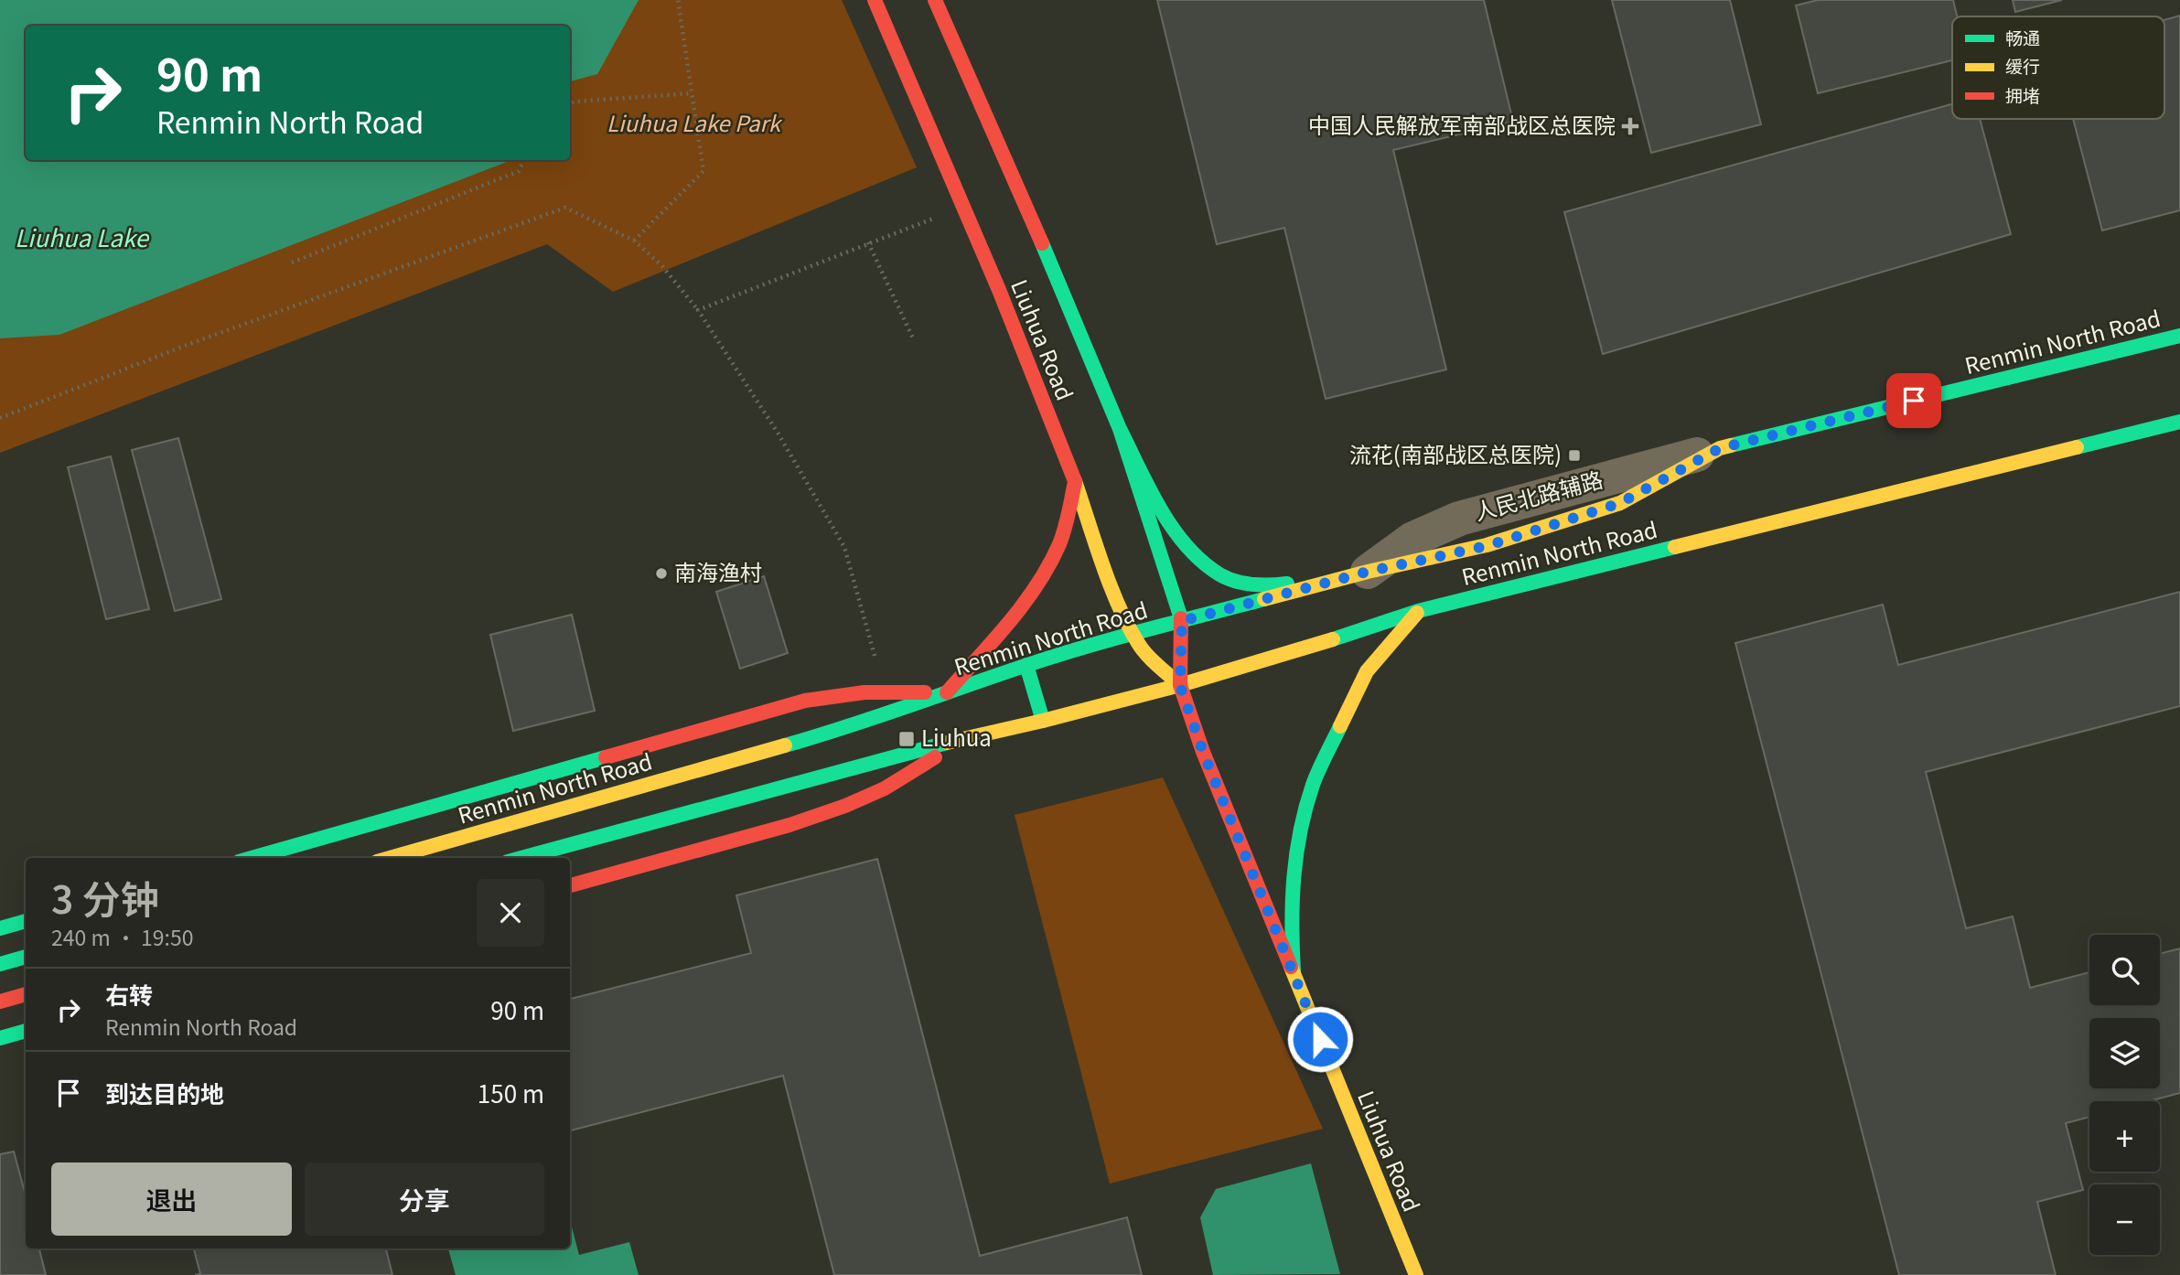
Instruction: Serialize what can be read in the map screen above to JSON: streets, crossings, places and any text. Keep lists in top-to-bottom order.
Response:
{
  "streets": {
    "main road": ["Liuhua Road", "Renmin North Road"],
    "street": ["人民北路辅路"]
  },
  "crossings": [
    ["Liuhua Road", "Renmin North Road"],
    ["Renmin North Road", "人民北路辅路"]
  ],
  "water": ["Liuhua Lake"],
  "parks": ["Liuhua Lake Park"],
  "places": {
    "health": ["中国人民解放军南部战区总医院"],
    "transit": ["流花(南部战区总医院)", "Liuhua"],
    "other": ["南海渔村"]
  },
  "legend": ["畅通", "缓行", "拥堵"],
  "page": {
    "turn": ["90 m", "Renmin North Road"],
    "heading": ["3 分钟", "240 m · 19:50"],
    "map_buttons": ["+", "−"],
    "list": [
      {
        "name": "右转",
        "note": "Renmin North Road",
        "value": "90 m"
      },
      {
        "name": "到达目的地",
        "value": "150 m"
      }
    ],
    "buttons": ["退出", "分享"]
  }
}
